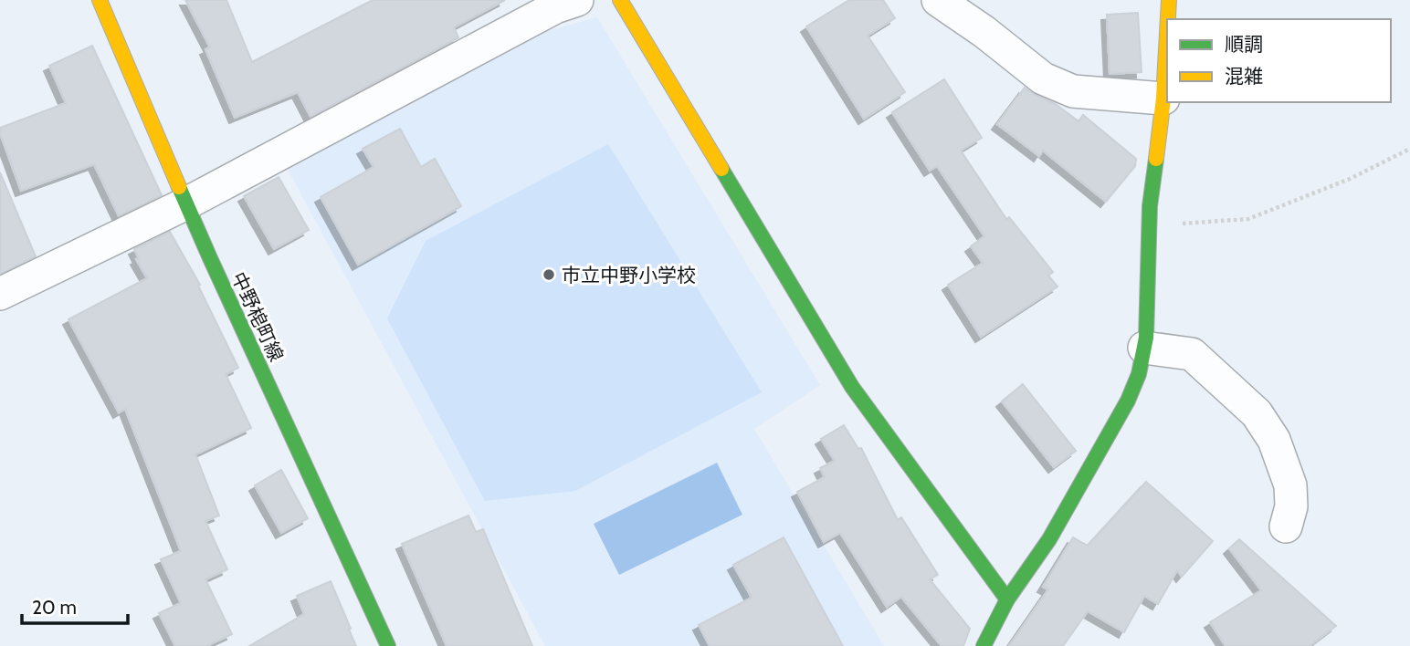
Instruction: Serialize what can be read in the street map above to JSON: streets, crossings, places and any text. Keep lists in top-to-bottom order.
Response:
{
  "streets": {
    "street": ["中野梍町線"]
  },
  "places": ["市立中野小学校"],
  "legend": ["順調", "混雑"],
  "scale_bar": "20 m"
}
